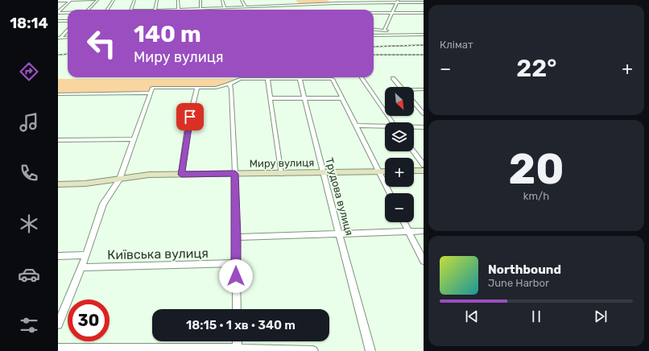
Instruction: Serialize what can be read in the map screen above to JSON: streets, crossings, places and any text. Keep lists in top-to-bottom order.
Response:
{
  "streets": {
    "main road": ["Миру вулиця"],
    "street": ["Трудова вулиця", "Київська вулиця"]
  },
  "crossings": [
    ["Миру вулиця", "Трудова вулиця"]
  ],
  "north": "bottom right",
  "page": {
    "tabs": "18:14",
    "tile": [
      "Клімат",
      ["20", "km/h"]
    ],
    "turn": ["140 m", "Миру вулиця"],
    "heat": ["−", "22°", "+"],
    "map_buttons": ["+", "−"],
    "song": ["Northbound", "June Harbor"],
    "limit": "30",
    "trip": "18:15 · 1 хв · 340 m"
  }
}
